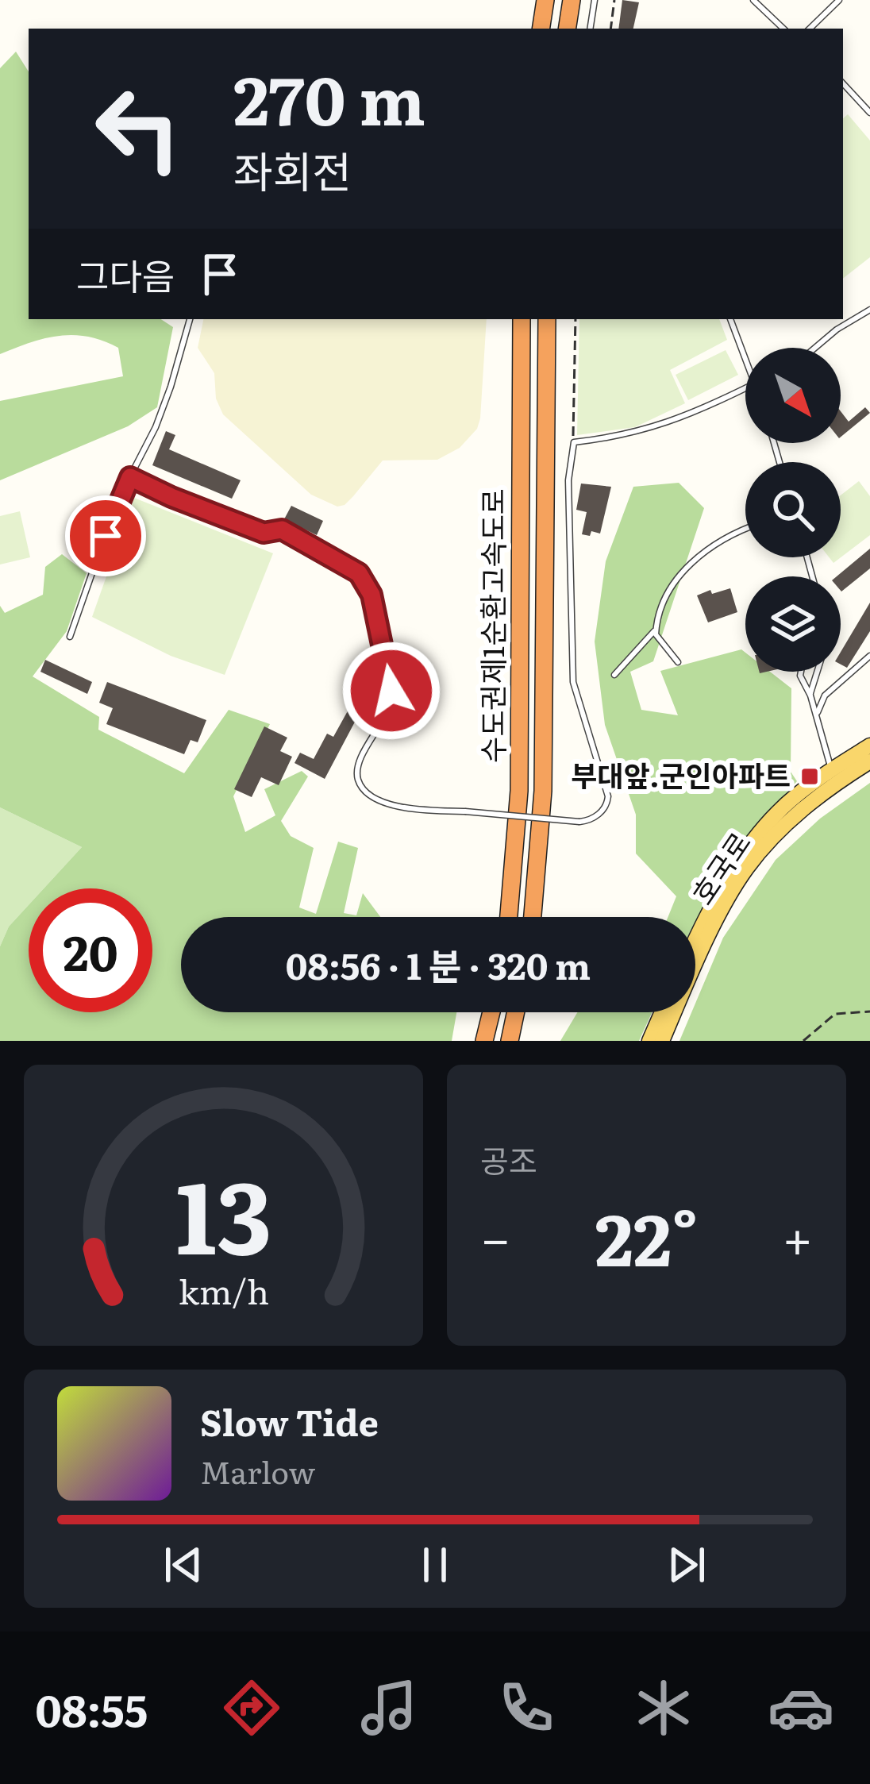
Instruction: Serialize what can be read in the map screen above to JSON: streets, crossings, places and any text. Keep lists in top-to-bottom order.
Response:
{
  "streets": {
    "highway": ["수도권제1순환고속도로"],
    "main road": ["호국로"]
  },
  "places": {
    "transit": ["부대앞.군인아파트"]
  },
  "north": "bottom right",
  "page": {
    "turn": ["270 m", "좌회전"],
    "then": "그다음",
    "limit": "20",
    "trip": "08:56 · 1 분 · 320 m",
    "tile": "공조",
    "heat": ["−", "22°", "+"],
    "song": ["Slow Tide", "Marlow"],
    "tabs": "08:55",
    "gauge": ["13", "km/h"]
  }
}
